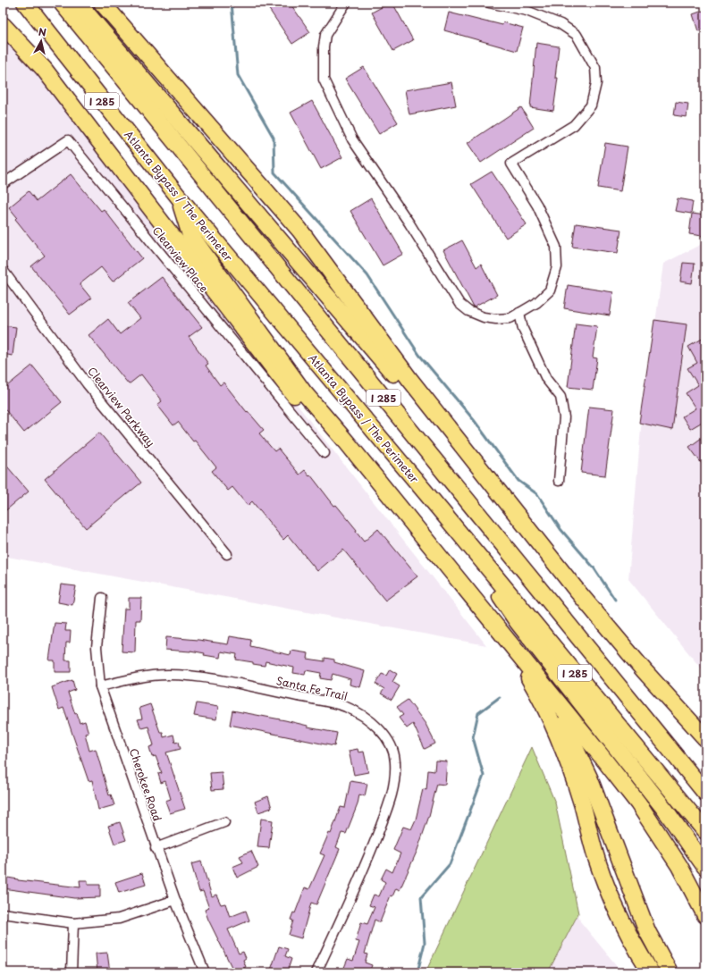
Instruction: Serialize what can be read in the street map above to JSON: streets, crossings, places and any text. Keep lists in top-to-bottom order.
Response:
{
  "streets": {
    "highway": ["I 285", "Atlanta Bypass / The Perimeter"],
    "street": [
      "Clearview Place",
      "Clearview Parkway",
      "Santa Fe Trail",
      "Cherokee Road"
    ]
  },
  "crossings": [
    ["Santa Fe Trail", "Cherokee Road"]
  ],
  "north": "top"
}
